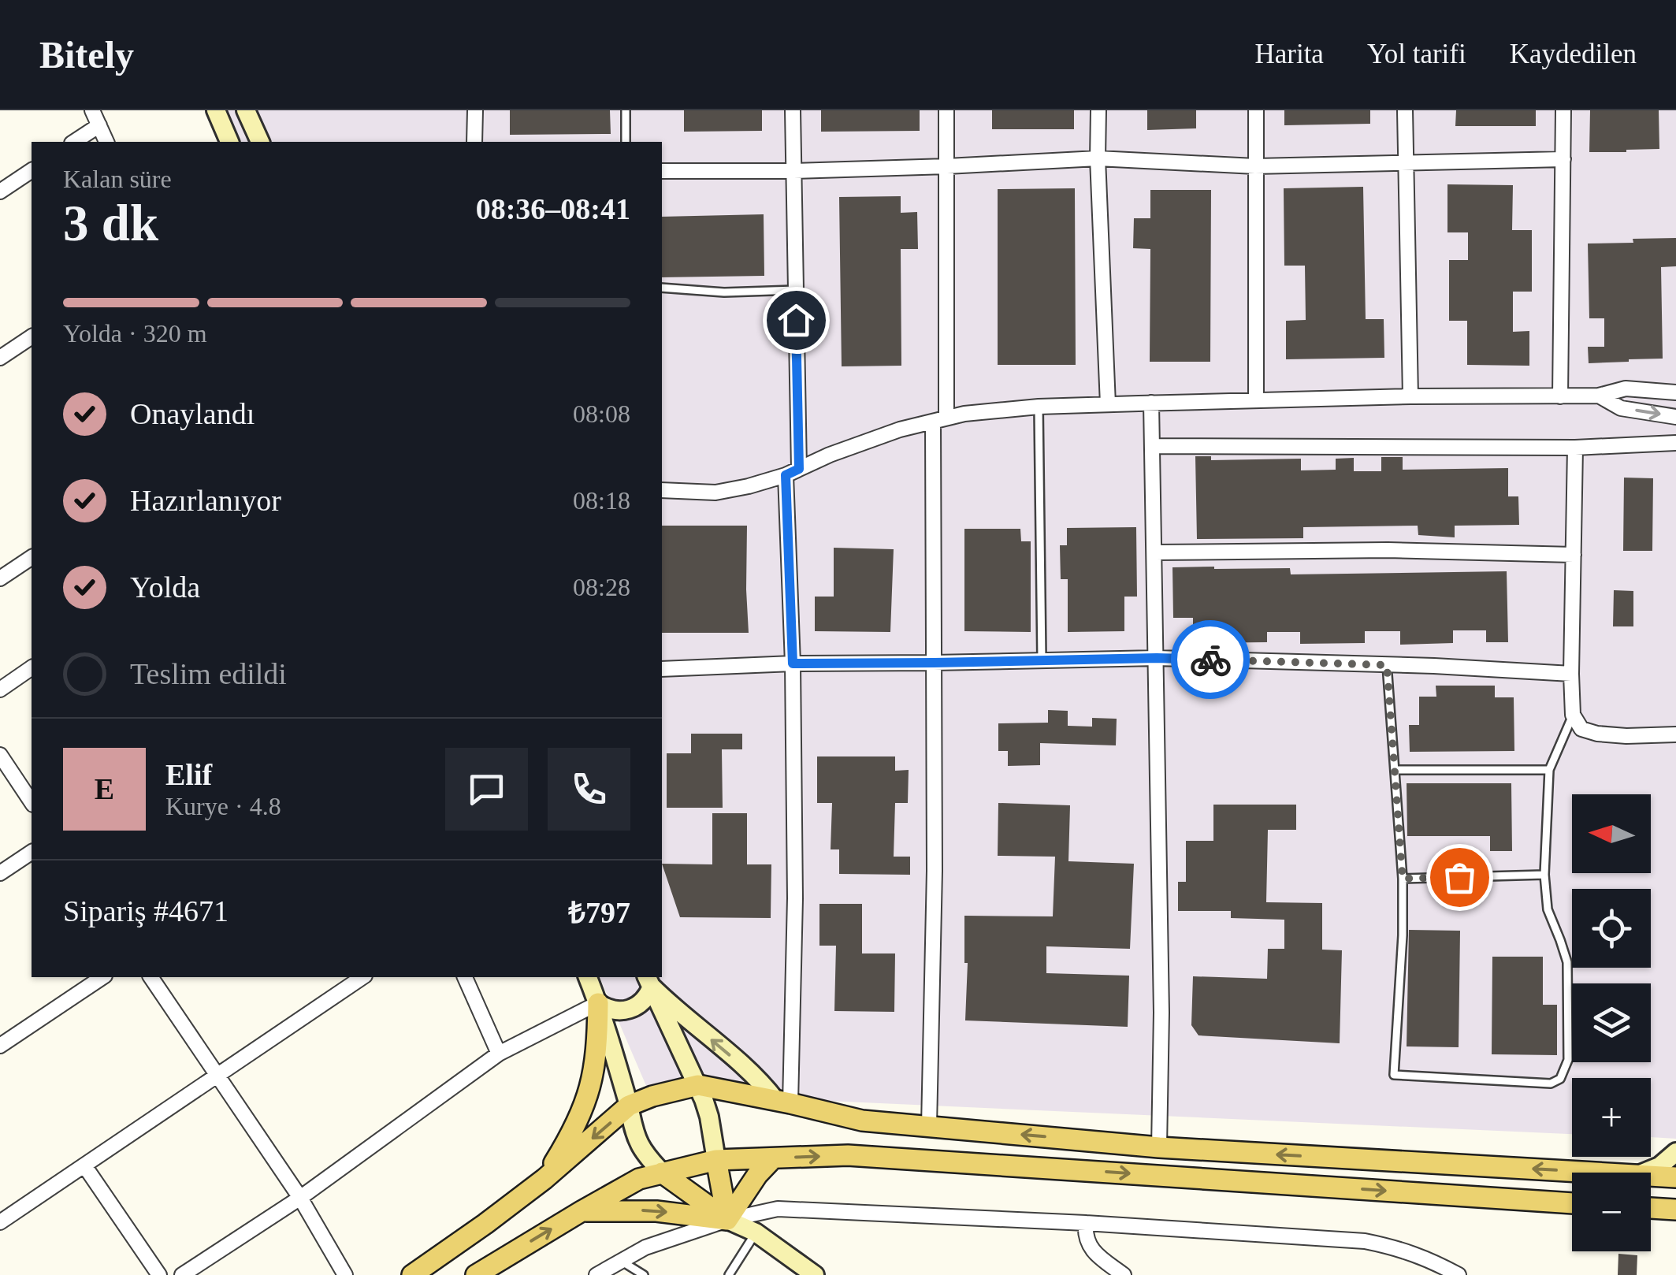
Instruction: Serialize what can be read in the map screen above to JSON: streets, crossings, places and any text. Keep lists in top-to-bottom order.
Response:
{
  "north": "left",
  "page": {
    "header": "Bitely",
    "nav": ["Harita", "Yol tarifi", "Kaydedilen"],
    "heading": ["3 dk", "Kalan süre", "08:36–08:41"],
    "panel": [
      "Elif",
      "Kurye · 4.8",
      "Sipariş #4671",
      "₺797"
    ],
    "bar": "Yolda · 320 m",
    "list": [
      ["Onaylandı", "08:08"],
      ["Hazırlanıyor", "08:18"],
      ["Yolda", "08:28"],
      "Teslim edildi"
    ],
    "round": "E",
    "map_buttons": ["+", "−"]
  }
}
